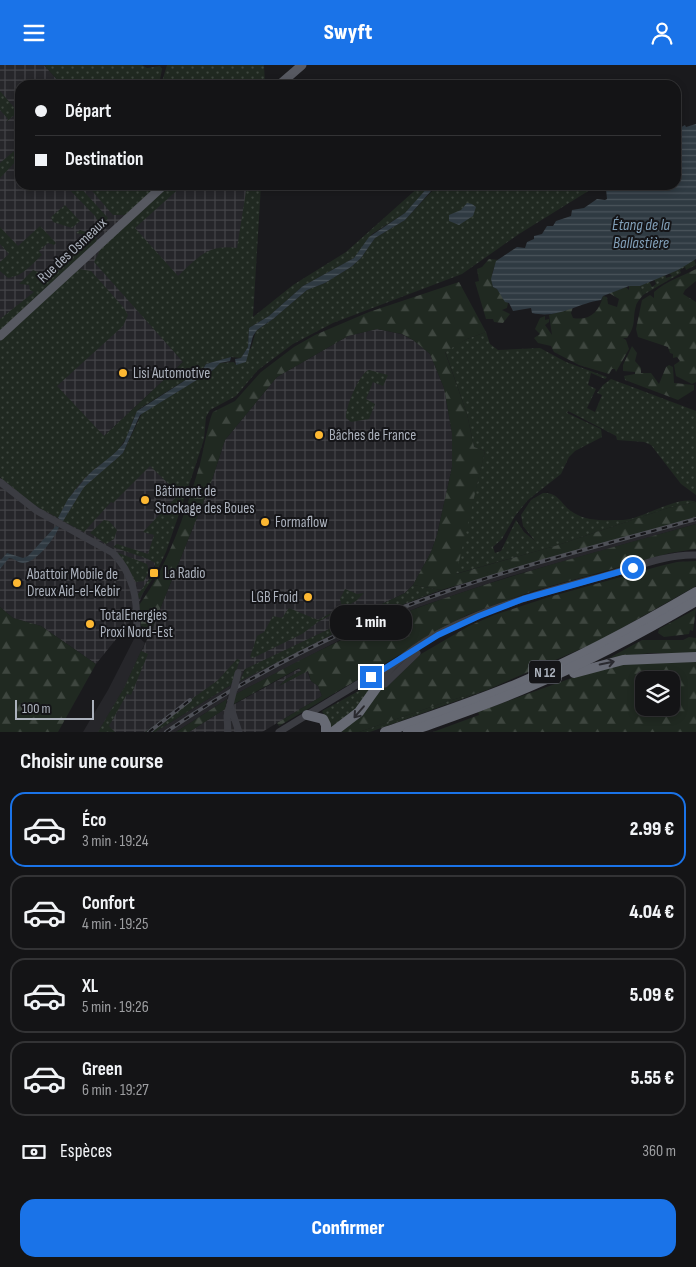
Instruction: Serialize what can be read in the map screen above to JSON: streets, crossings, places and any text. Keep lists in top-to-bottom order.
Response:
{
  "streets": {
    "highway": ["N 12"],
    "main road": ["Rue des Osmeaux"]
  },
  "water": ["Étang de la Ballastière"],
  "places": {
    "other": [
      "Lisi Automotive",
      "Bâches de France",
      "Bâtiment de Stockage des Boues",
      "Formaflow",
      "Abattoir Mobile de Dreux Aid-el-Kebir",
      "LGB Froid",
      "TotalEnergies Proxi Nord-Est"
    ],
    "transit": ["La Radio"]
  },
  "scale_bar": "100 m",
  "page": {
    "header": "Swyft",
    "banner": ["Départ", "Destination"],
    "bubble": "1 min",
    "scale": "100 m",
    "heading": "Choisir une course",
    "list": [
      {
        "name": "Éco",
        "note": "3 min · 19:24",
        "value": "2.99 €"
      },
      {
        "name": "Confort",
        "note": "4 min · 19:25",
        "value": "4.04 €"
      },
      {
        "name": "XL",
        "note": "5 min · 19:26",
        "value": "5.09 €"
      },
      {
        "name": "Green",
        "note": "6 min · 19:27",
        "value": "5.55 €"
      }
    ],
    "pay": ["Espèces", "360 m"],
    "buttons": "Confirmer"
  }
}
